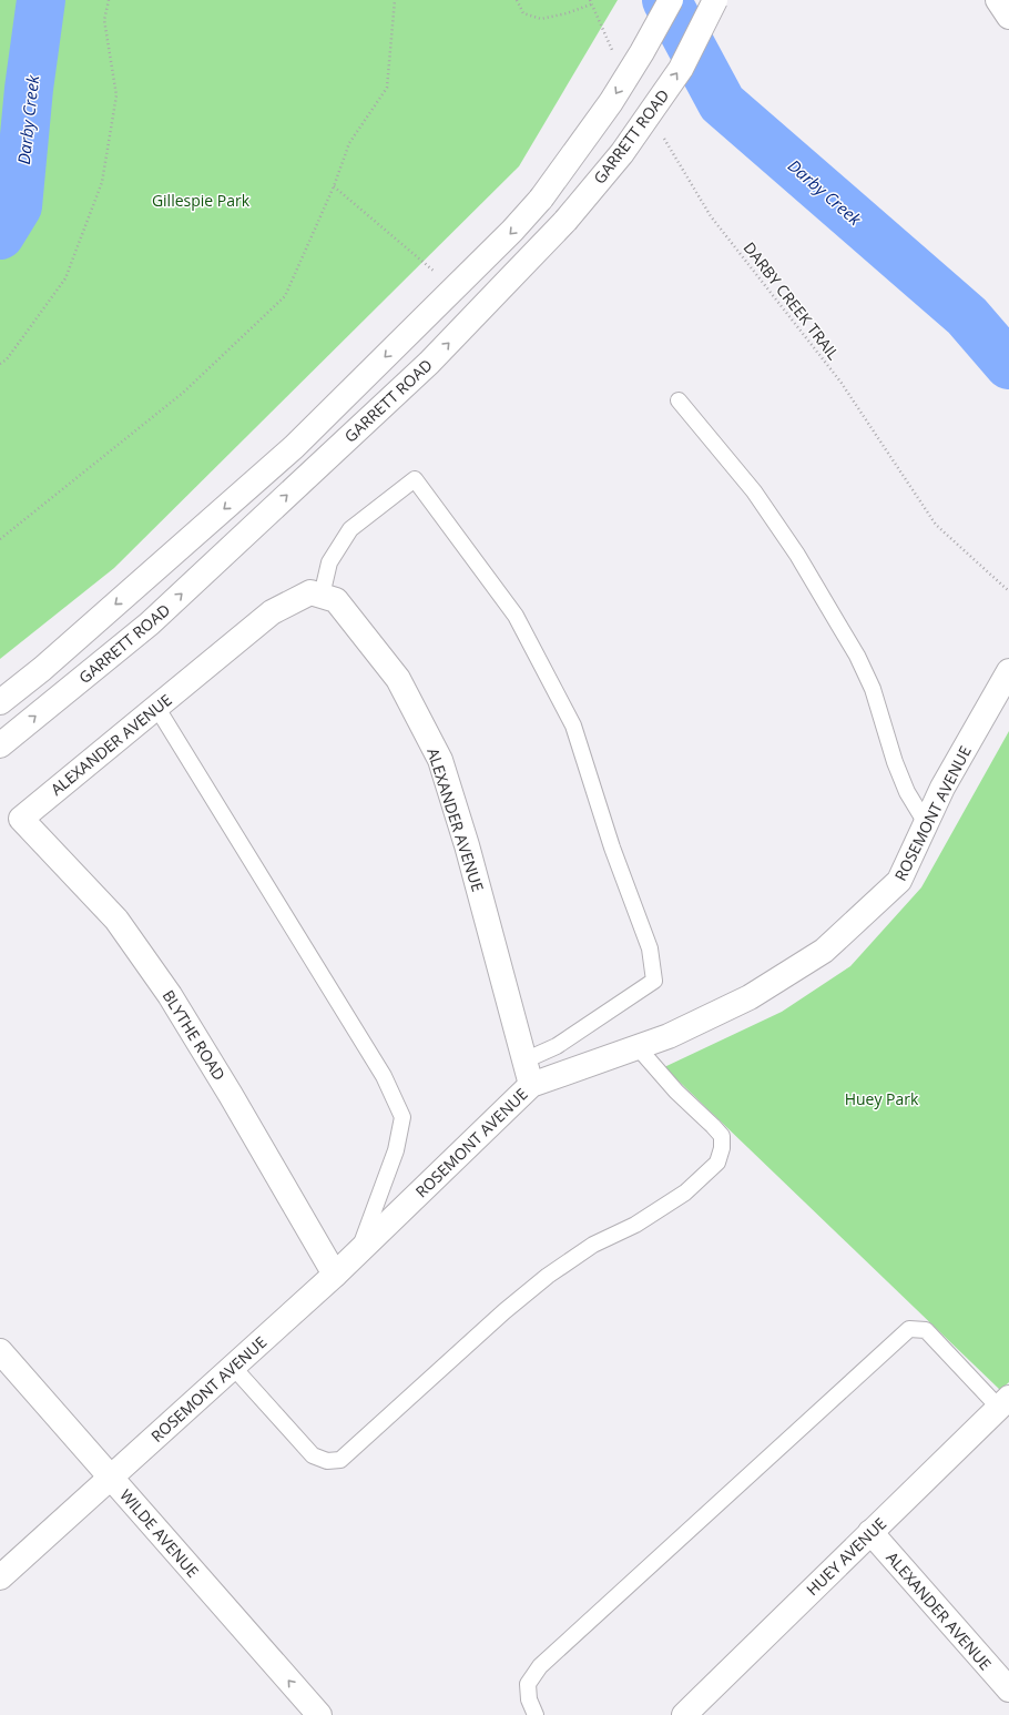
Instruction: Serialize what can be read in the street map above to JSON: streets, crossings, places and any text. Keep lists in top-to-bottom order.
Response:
{
  "streets": {
    "street": [
      "GARRETT ROAD",
      "ALEXANDER AVENUE",
      "ROSEMONT AVENUE",
      "BLYTHE ROAD",
      "WILDE AVENUE",
      "HUEY AVENUE"
    ],
    "path": ["DARBY CREEK TRAIL"]
  },
  "crossings": [
    ["ALEXANDER AVENUE", "ROSEMONT AVENUE"],
    ["ALEXANDER AVENUE", "BLYTHE ROAD"],
    ["ALEXANDER AVENUE", "HUEY AVENUE"],
    ["ROSEMONT AVENUE", "BLYTHE ROAD"],
    ["ROSEMONT AVENUE", "WILDE AVENUE"]
  ],
  "one_way": ["WILDE AVENUE"],
  "water": ["Darby Creek"],
  "parks": ["Gillespie Park", "Huey Park"]
}
